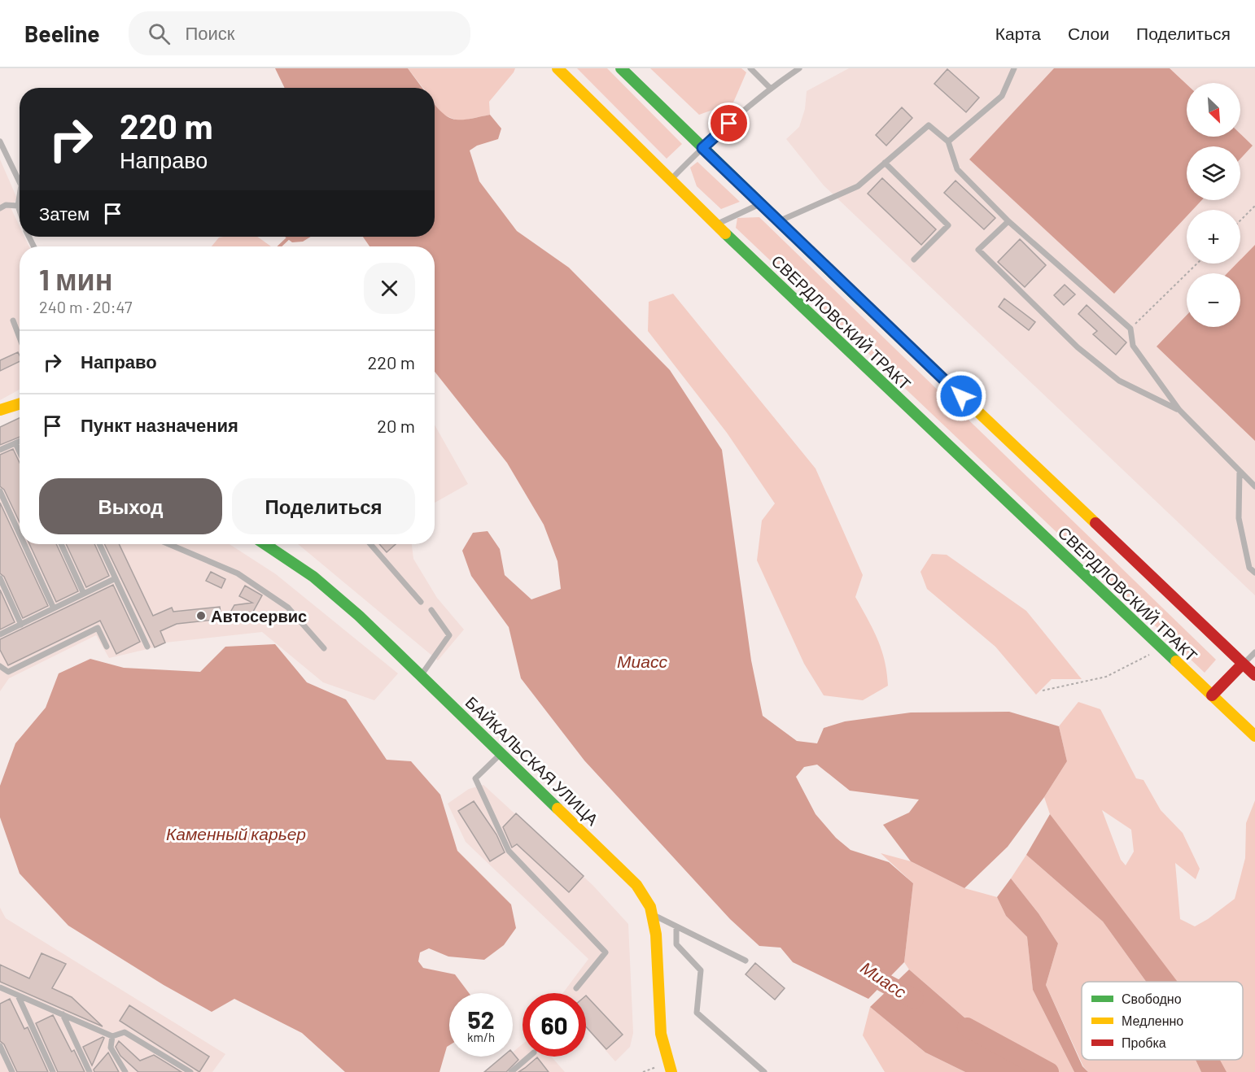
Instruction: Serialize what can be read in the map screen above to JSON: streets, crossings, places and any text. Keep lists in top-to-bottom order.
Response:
{
  "streets": {
    "main road": ["СВЕРДЛОВСКИЙ ТРАКТ", "БАЙКАЛЬСКАЯ УЛИЦА"]
  },
  "water": ["Миасс", "Каменный карьер"],
  "places": ["Автосервис"],
  "legend": ["Свободно", "Медленно", "Пробка"],
  "north": "bottom right",
  "page": {
    "header": "Beeline",
    "search": "Поиск",
    "nav": ["Карта", "Слои", "Поделиться"],
    "map_buttons": ["+", "−"],
    "turn": ["220 m", "Направо"],
    "then": "Затем",
    "heading": ["1 мин", "240 m · 20:47"],
    "list": [
      {
        "name": "Направо",
        "value": "220 m"
      },
      {
        "name": "Пункт назначения",
        "value": "20 m"
      }
    ],
    "buttons": ["Выход", "Поделиться"],
    "speed": "52 km/h",
    "limit": "60"
  }
}
